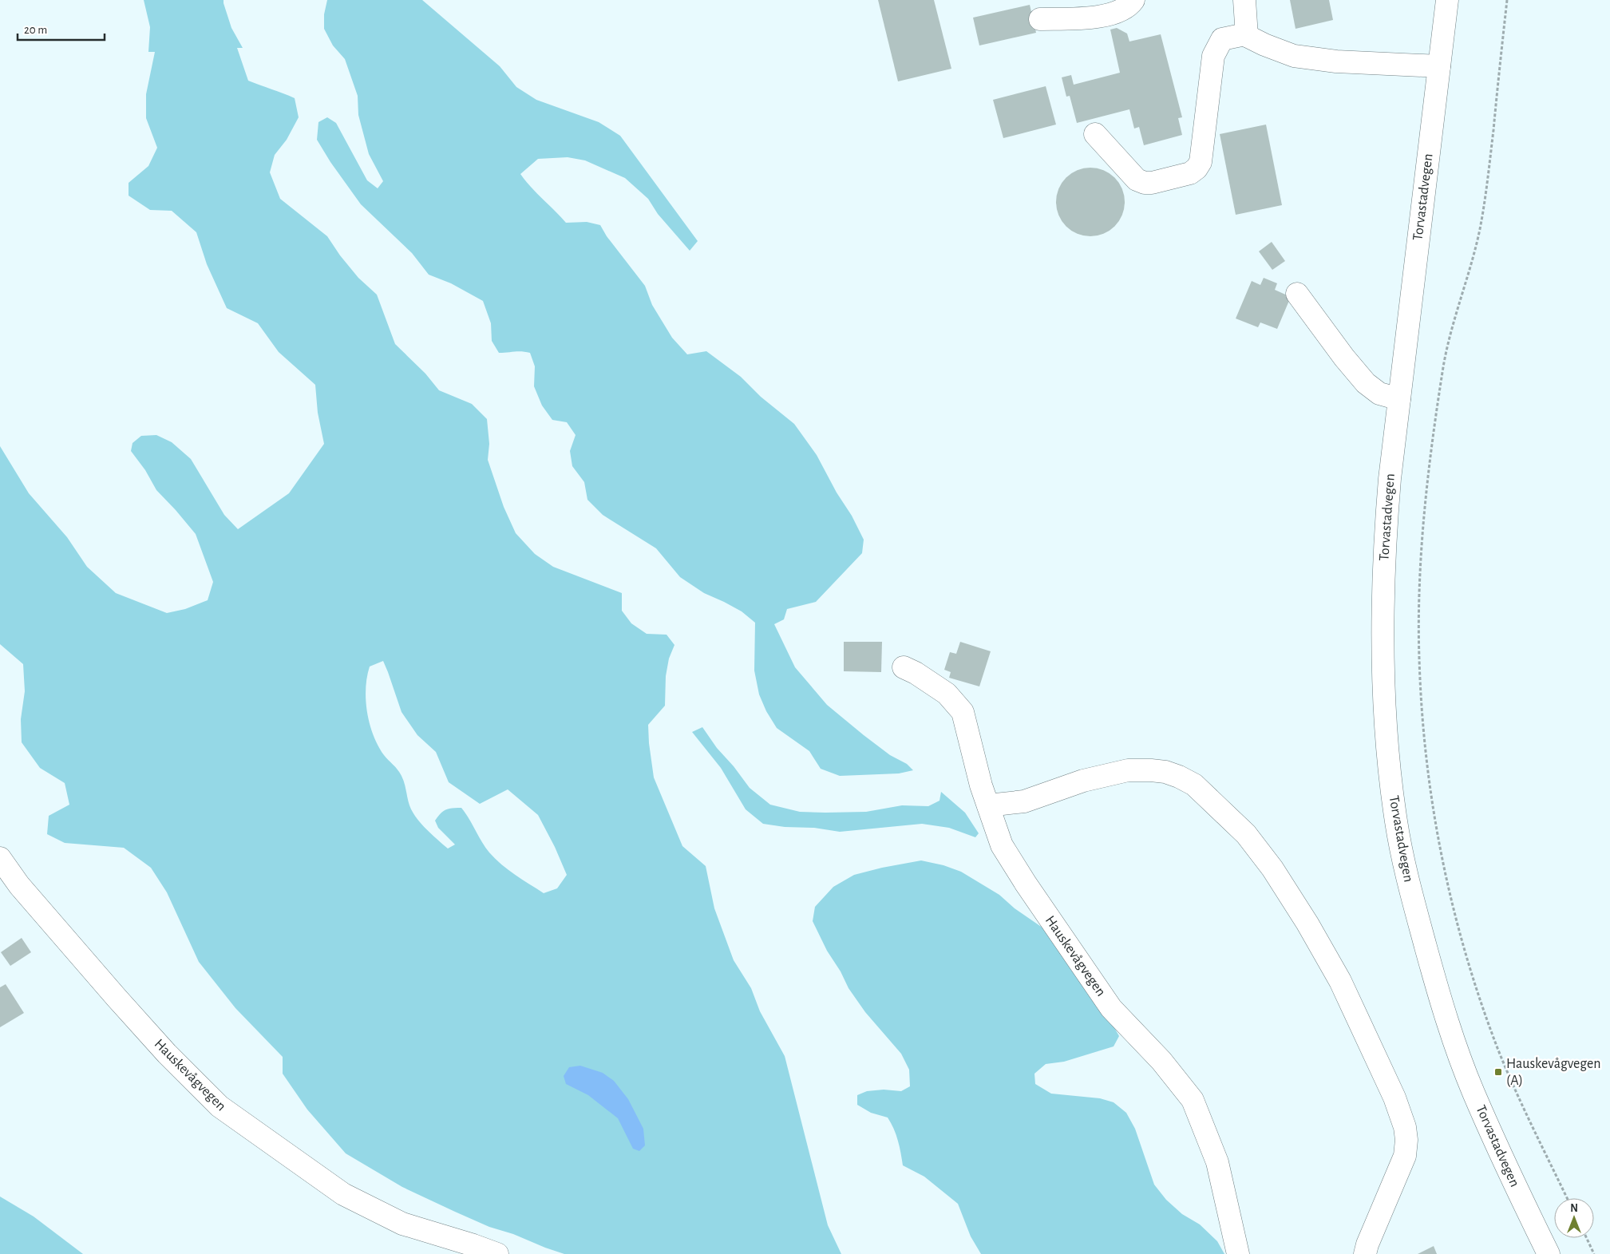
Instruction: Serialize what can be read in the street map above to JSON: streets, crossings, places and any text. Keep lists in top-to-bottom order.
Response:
{
  "streets": {
    "main road": ["Torvastadvegen", "Hauskevågvegen"]
  },
  "places": {
    "transit": ["Hauskevågvegen (A)"]
  },
  "scale_bar": "20 m",
  "north": "top"
}
